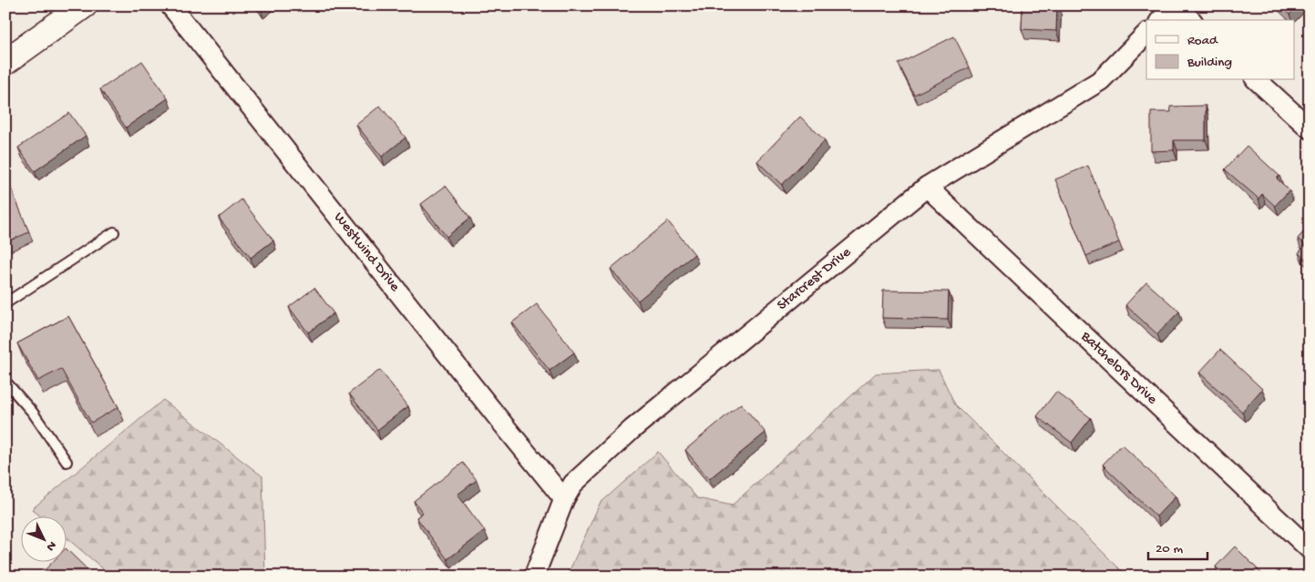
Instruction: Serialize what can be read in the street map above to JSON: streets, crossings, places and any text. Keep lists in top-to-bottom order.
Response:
{
  "streets": {
    "street": ["Westwind Drive", "Starcrest Drive", "Batchelors Drive"]
  },
  "crossings": [
    ["Westwind Drive", "Starcrest Drive"],
    ["Starcrest Drive", "Batchelors Drive"]
  ],
  "legend": ["Road", "Building"],
  "scale_bar": "20 m",
  "north": "bottom right"
}
